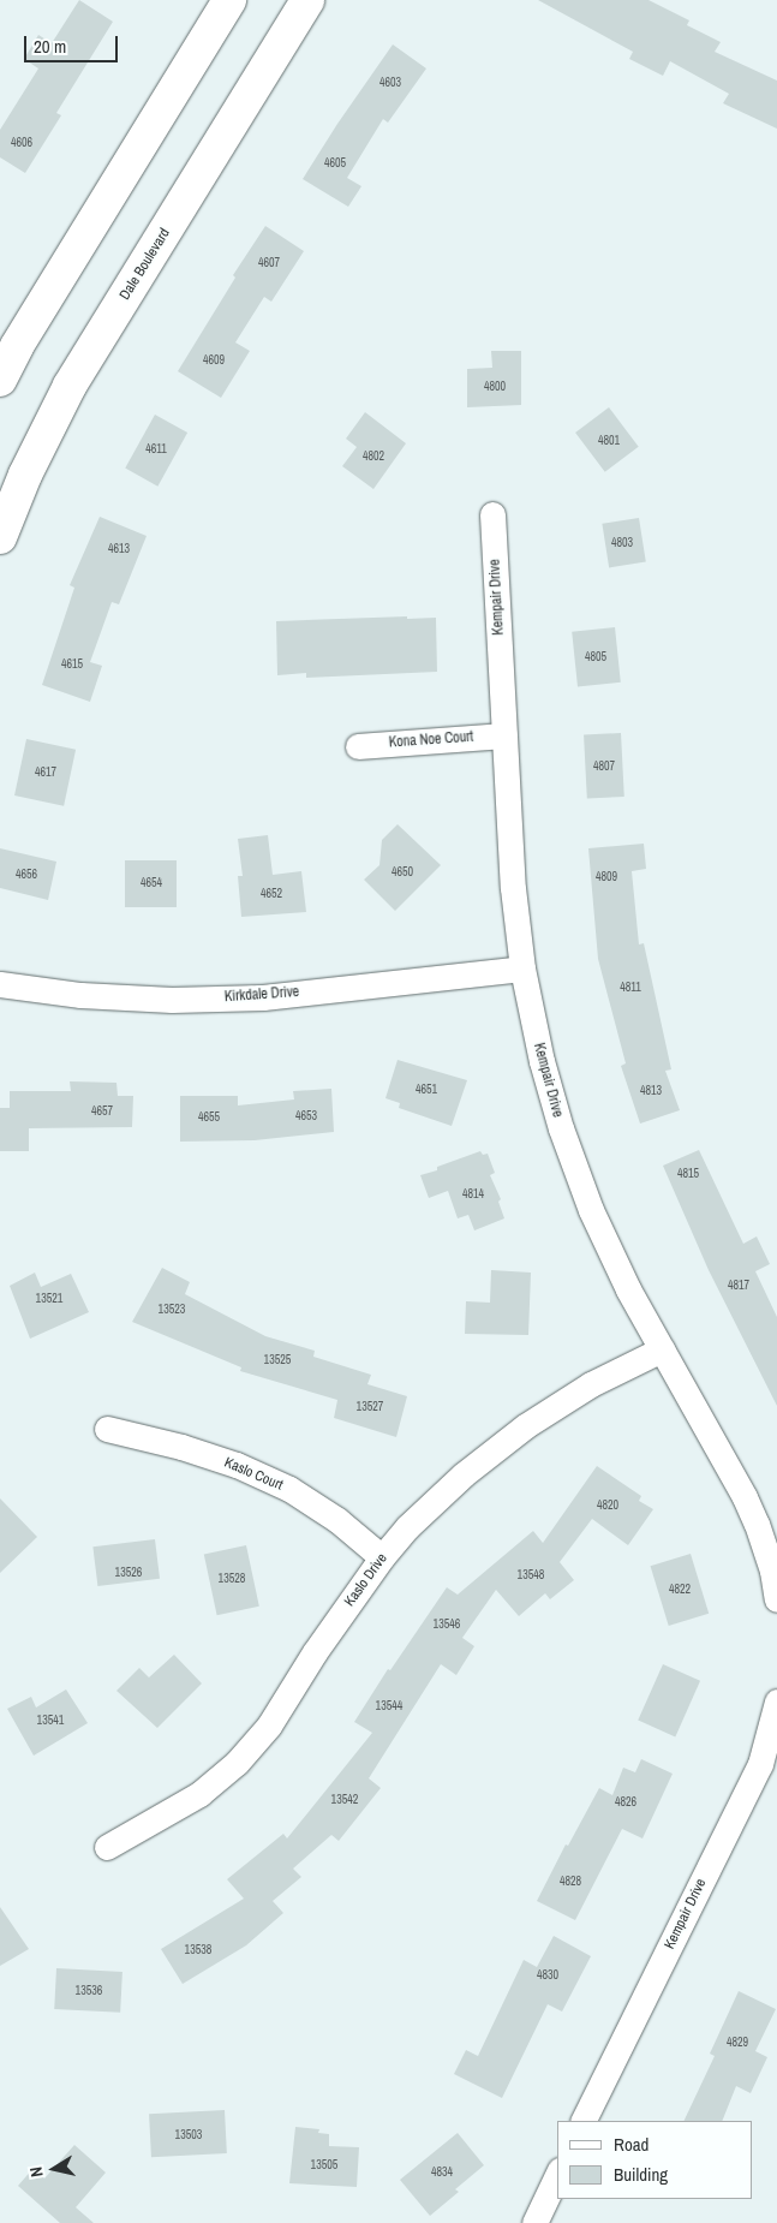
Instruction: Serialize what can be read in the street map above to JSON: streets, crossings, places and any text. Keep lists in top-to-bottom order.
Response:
{
  "streets": {
    "main road": ["Dale Boulevard"],
    "street": [
      "Kempair Drive",
      "Kona Noe Court",
      "Kirkdale Drive",
      "Kaslo Court",
      "Kaslo Drive"
    ]
  },
  "crossings": [
    ["Kempair Drive", "Kona Noe Court"],
    ["Kempair Drive", "Kirkdale Drive"],
    ["Kempair Drive", "Kaslo Drive"],
    ["Kaslo Court", "Kaslo Drive"]
  ],
  "house_numbers": [
    "4603",
    "4606",
    "4605",
    "4607",
    "4609",
    "4800",
    "4801",
    "4611",
    "4802",
    "4803",
    "4613",
    "4805",
    "4615",
    "4807",
    "4617",
    "4650",
    "4656",
    "4809",
    "4654",
    "4652",
    "4811",
    "4651",
    "4813",
    "4657",
    "4653",
    "4655",
    "4815",
    "4814",
    "4817",
    "13521",
    "13523",
    "13525",
    "13527",
    "4820",
    "13526",
    "13548",
    "13528",
    "4822",
    "13546",
    "13544",
    "13541",
    "13542",
    "4826",
    "4828",
    "13538",
    "4830",
    "13536",
    "4829",
    "13503",
    "13505",
    "4834"
  ],
  "legend": ["Road", "Building"],
  "scale_bar": "20 m",
  "north": "left"
}
